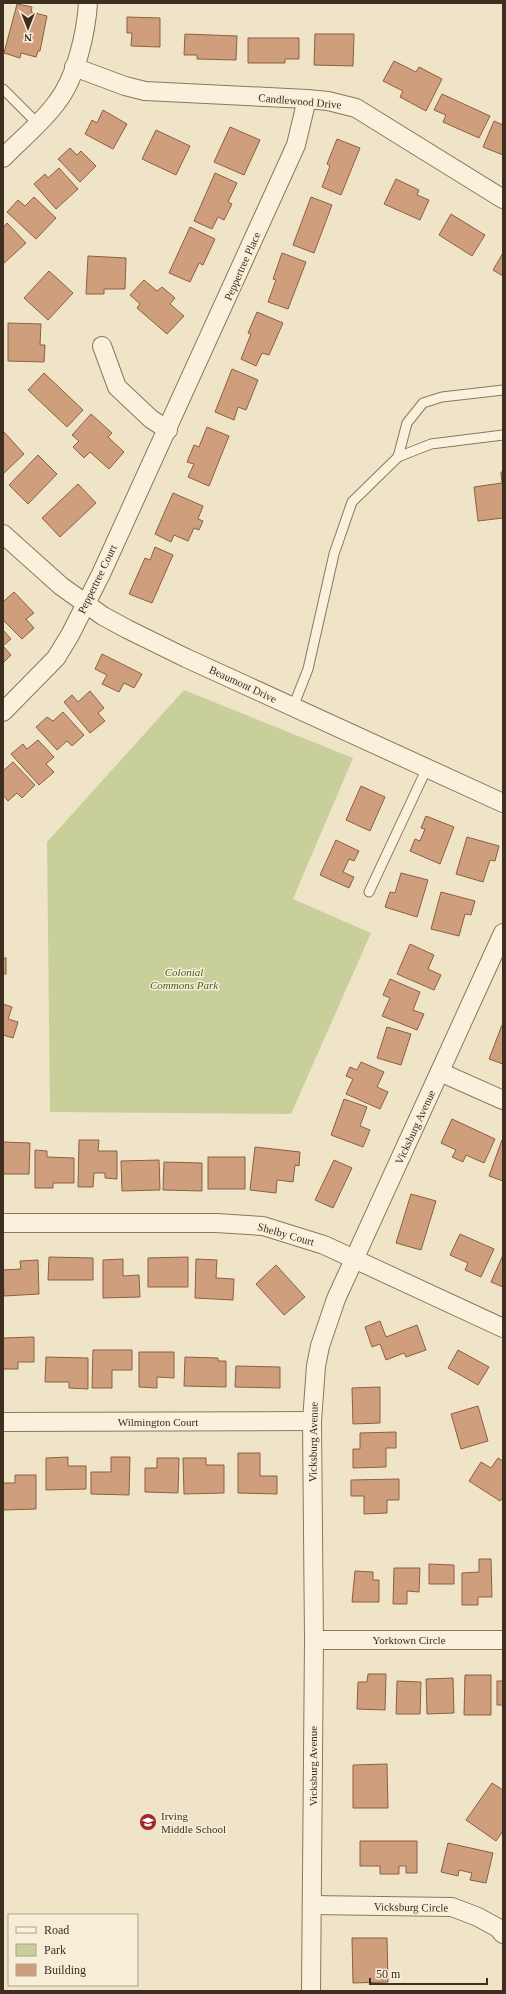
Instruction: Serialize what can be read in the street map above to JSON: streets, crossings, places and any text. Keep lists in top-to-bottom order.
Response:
{
  "streets": {
    "street": [
      "Candlewood Drive",
      "Peppertree Place",
      "Peppertree Court",
      "Beaumont Drive",
      "Vicksburg Avenue",
      "Shelby Court",
      "Wilmington Court",
      "Yorktown Circle",
      "Vicksburg Circle"
    ]
  },
  "crossings": [
    ["Candlewood Drive", "Peppertree Place"],
    ["Peppertree Place", "Peppertree Court"],
    ["Peppertree Court", "Beaumont Drive"],
    ["Vicksburg Avenue", "Shelby Court"],
    ["Vicksburg Avenue", "Wilmington Court"],
    ["Vicksburg Avenue", "Yorktown Circle"],
    ["Vicksburg Avenue", "Vicksburg Circle"]
  ],
  "parks": ["Colonial Commons Park"],
  "places": {
    "school or university": ["Irving Middle School"]
  },
  "legend": ["Road", "Park", "Building"],
  "scale_bar": "50 m",
  "north": "bottom"
}
